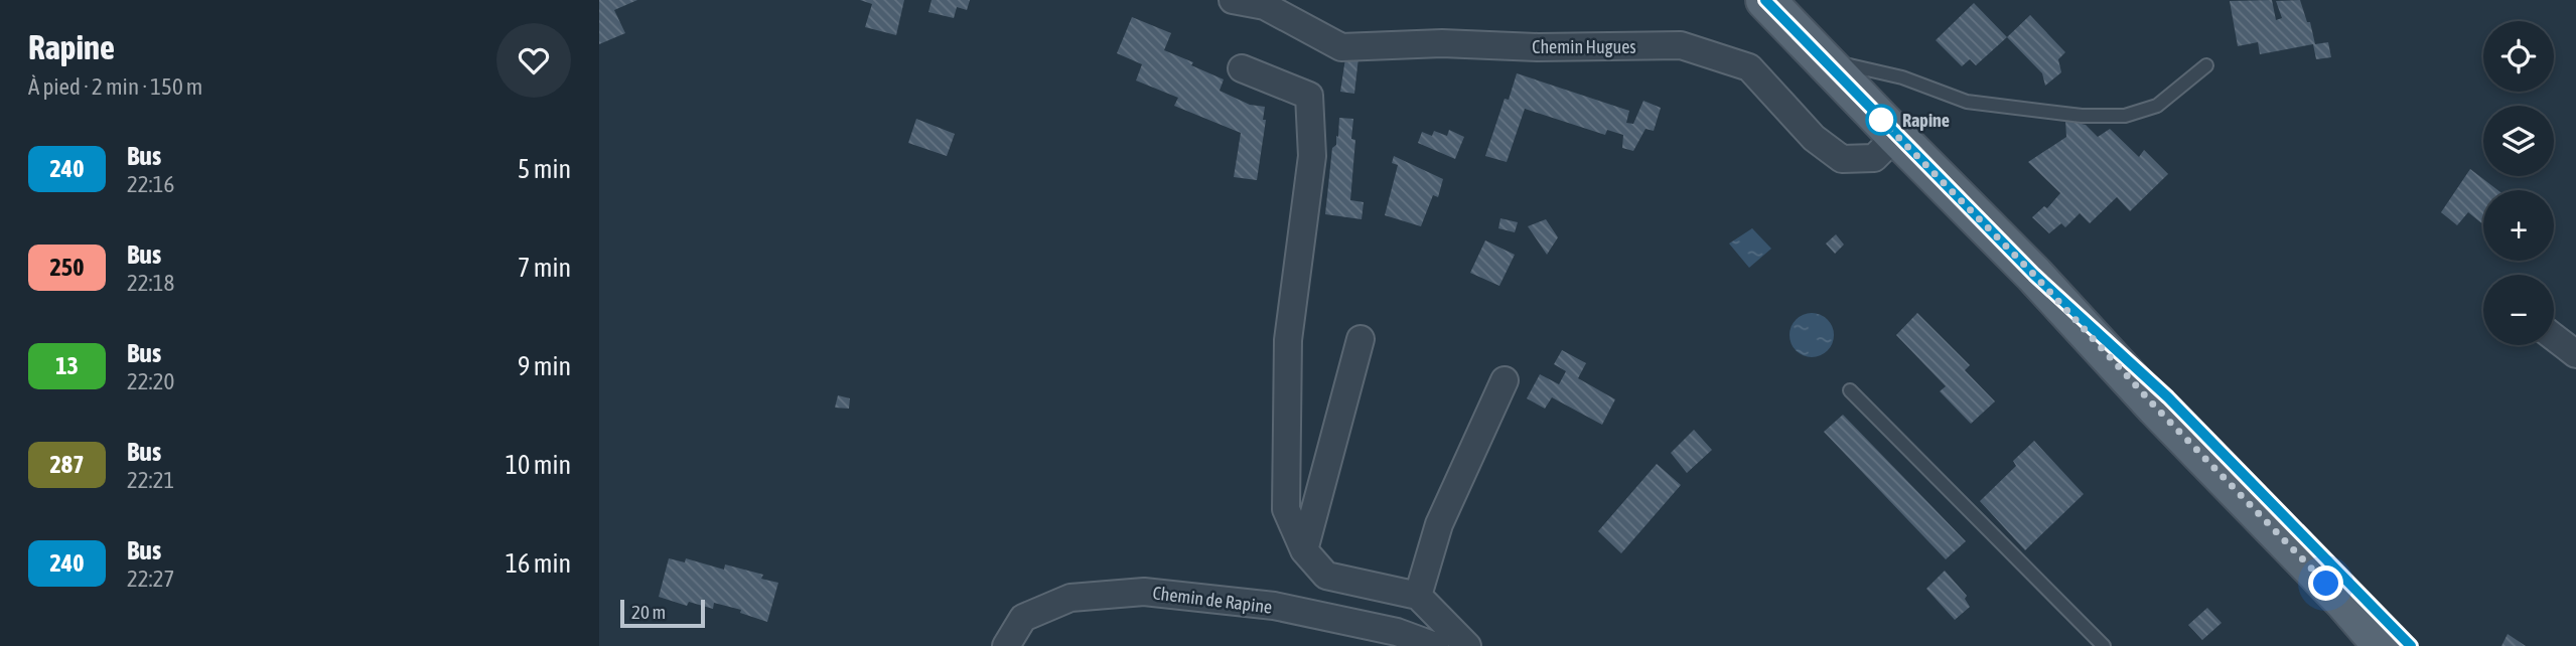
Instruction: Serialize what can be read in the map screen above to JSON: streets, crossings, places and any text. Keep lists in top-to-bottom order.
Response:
{
  "streets": {
    "street": ["Chemin Hugues", "Chemin de Rapine"]
  },
  "places": ["Rapine"],
  "lines": ["bus line 240"],
  "scale_bar": "20 m",
  "page": {
    "heading": ["Rapine", "À pied · 2 min · 150 m"],
    "map_buttons": ["+", "−"],
    "list": [
      {
        "mark": "240",
        "name": "Bus",
        "note": "22:16",
        "value": "5 min"
      },
      {
        "mark": "250",
        "name": "Bus",
        "note": "22:18",
        "value": "7 min"
      },
      {
        "mark": "13",
        "name": "Bus",
        "note": "22:20",
        "value": "9 min"
      },
      {
        "mark": "287",
        "name": "Bus",
        "note": "22:21",
        "value": "10 min"
      },
      {
        "mark": "240",
        "name": "Bus",
        "note": "22:27",
        "value": "16 min"
      }
    ],
    "scale": "20 m"
  }
}
